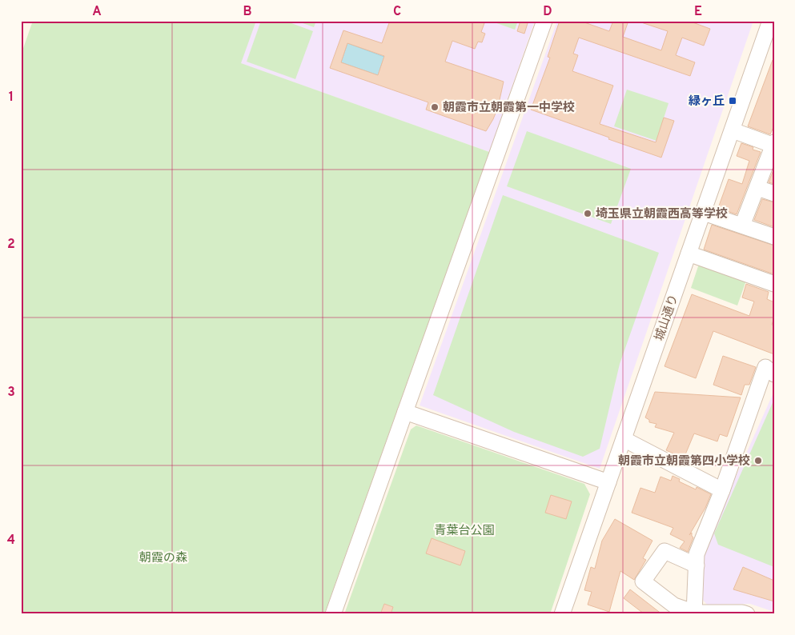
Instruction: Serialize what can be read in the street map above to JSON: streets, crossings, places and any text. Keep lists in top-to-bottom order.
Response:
{
  "streets": {
    "street": ["城山通り"]
  },
  "parks": ["青葉台公園", "朝霞の森"],
  "places": {
    "transit": ["緑ヶ丘"],
    "other": ["朝霞市立朝霞第一中学校", "埼玉県立朝霞西高等学校", "朝霞市立朝霞第四小学校"]
  },
  "grid": {
    "columns": [
      "A",
      "B",
      "C",
      "D",
      "E"
    ],
    "rows": [
      "1",
      "2",
      "3",
      "4"
    ]
  }
}
